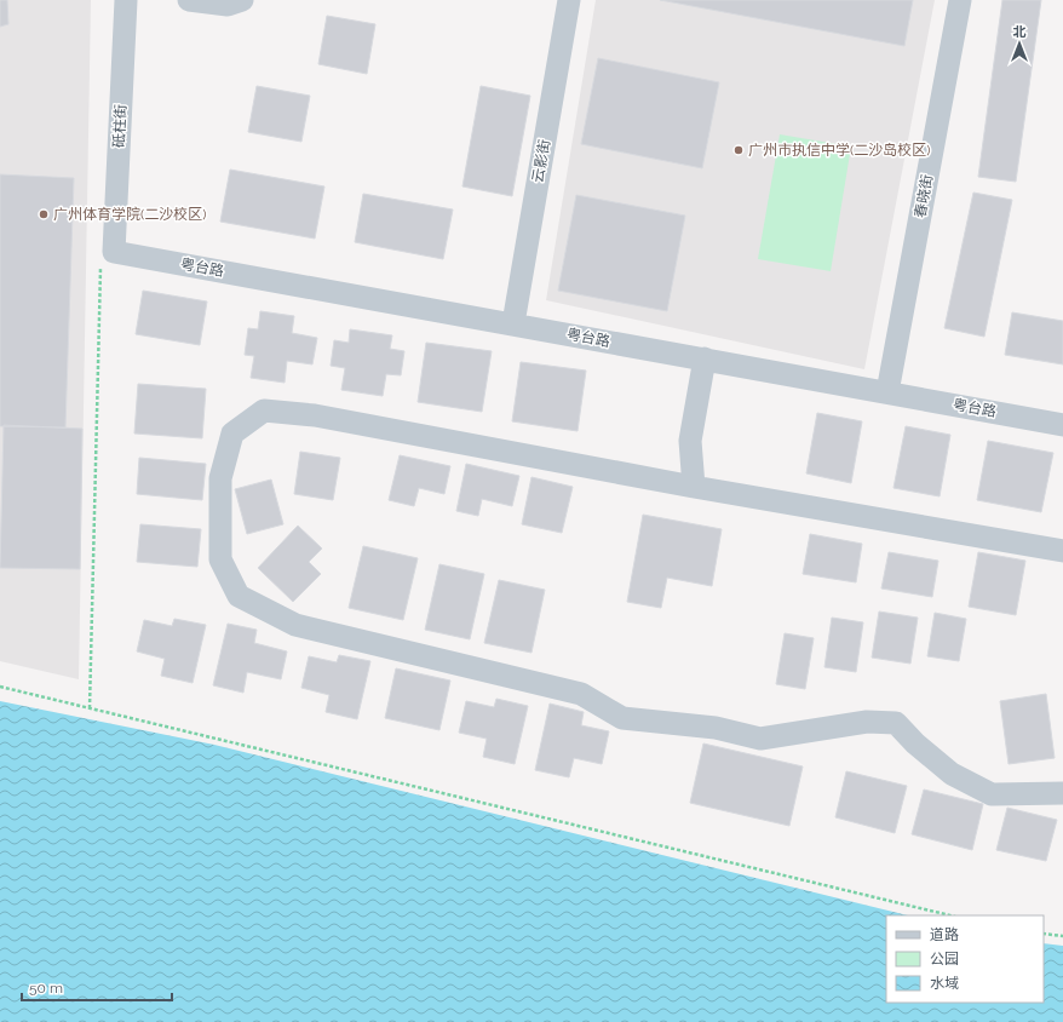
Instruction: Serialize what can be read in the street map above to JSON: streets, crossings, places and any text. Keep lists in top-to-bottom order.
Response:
{
  "streets": {
    "street": [
      "砥柱街",
      "云影街",
      "春晓街",
      "粤台路"
    ]
  },
  "crossings": [
    ["砥柱街", "粤台路"],
    ["云影街", "粤台路"],
    ["春晓街", "粤台路"]
  ],
  "places": ["广州市执信中学(二沙岛校区)", "广州体育学院(二沙校区)"],
  "legend": ["道路", "公园", "水域"],
  "scale_bar": "50 m",
  "north": "top"
}
